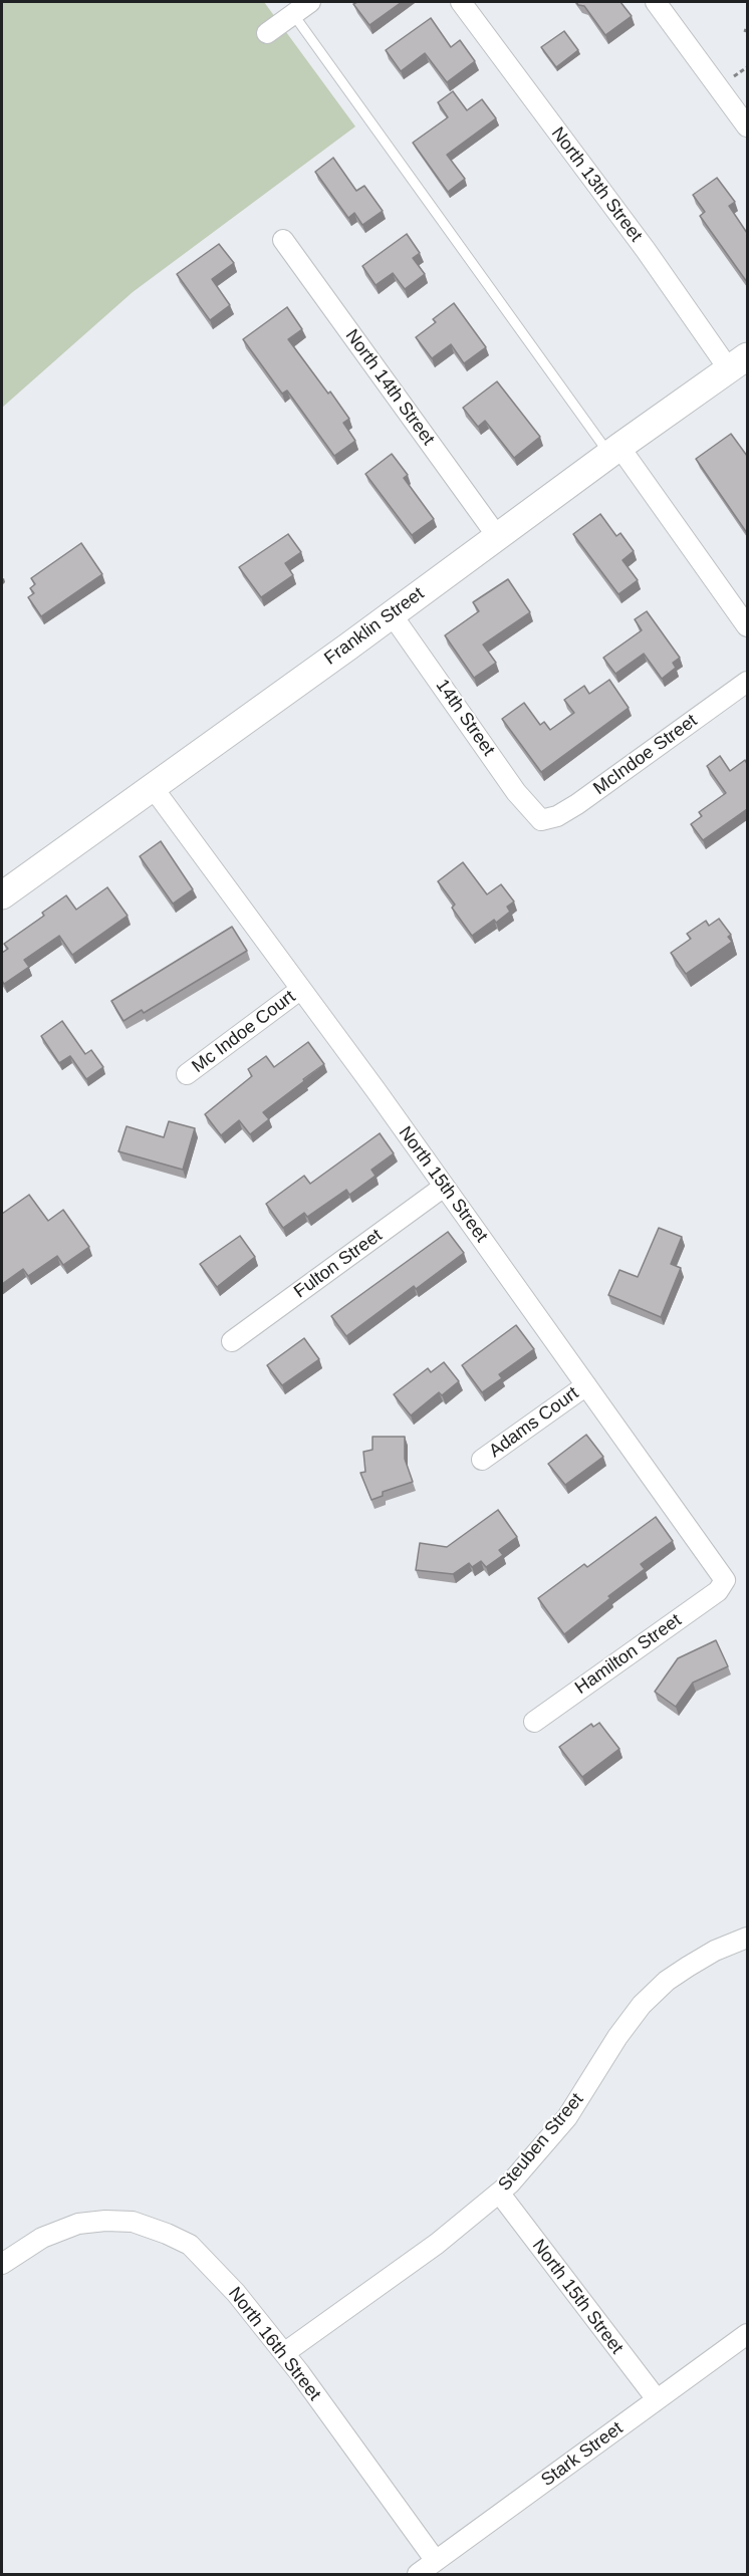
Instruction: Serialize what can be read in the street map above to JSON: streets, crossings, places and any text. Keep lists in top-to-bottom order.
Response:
{
  "streets": {
    "street": [
      "North 13th Street",
      "North 14th Street",
      "Franklin Street",
      "14th Street",
      "McIndoe Street",
      "Mc Indoe Court",
      "North 15th Street",
      "Fulton Street",
      "Adams Court",
      "Hamilton Street",
      "Steuben Street",
      "North 16th Street",
      "Stark Street"
    ]
  },
  "crossings": [
    ["North 13th Street", "Franklin Street"],
    ["North 14th Street", "Franklin Street"],
    ["Franklin Street", "14th Street"],
    ["Franklin Street", "North 15th Street"],
    ["14th Street", "McIndoe Street"],
    ["Mc Indoe Court", "North 15th Street"],
    ["North 15th Street", "Fulton Street"],
    ["North 15th Street", "Adams Court"],
    ["North 15th Street", "Hamilton Street"],
    ["North 15th Street", "Steuben Street"],
    ["North 15th Street", "Stark Street"],
    ["Steuben Street", "North 16th Street"],
    ["North 16th Street", "Stark Street"]
  ]
}
